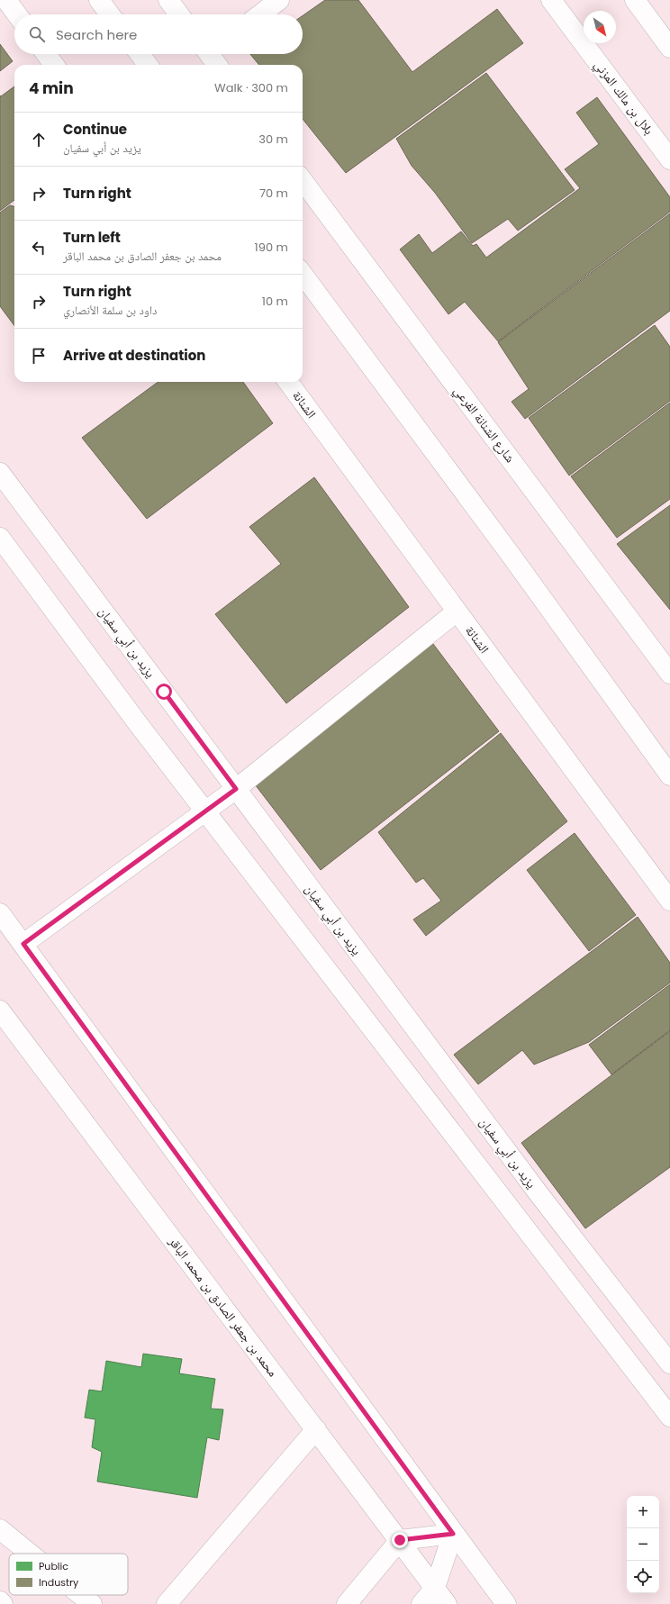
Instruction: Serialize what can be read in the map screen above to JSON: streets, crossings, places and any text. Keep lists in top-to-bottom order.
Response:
{
  "streets": {
    "street": [
      "بلال بن مالك المزني",
      "الشنانة",
      "شارع الشنانة الفرعي",
      "يزيد بن أبي سفيان",
      "محمد بن جعفر الصادق بن محمد الباقر"
    ]
  },
  "legend": ["Public", "Industry"],
  "north": "bottom right",
  "page": {
    "search": "Search here",
    "heading": ["4 min", "Walk · 300 m"],
    "list": [
      ["Continue", "يزيد بن أبي سفيان", "30 m"],
      ["Turn right", "70 m"],
      ["Turn left", "محمد بن جعفر الصادق بن محمد الباقر", "190 m"],
      ["Turn right", "داود بن سلمة الأنصاري", "10 m"],
      "Arrive at destination"
    ],
    "map_buttons": ["+", "−"]
  }
}
